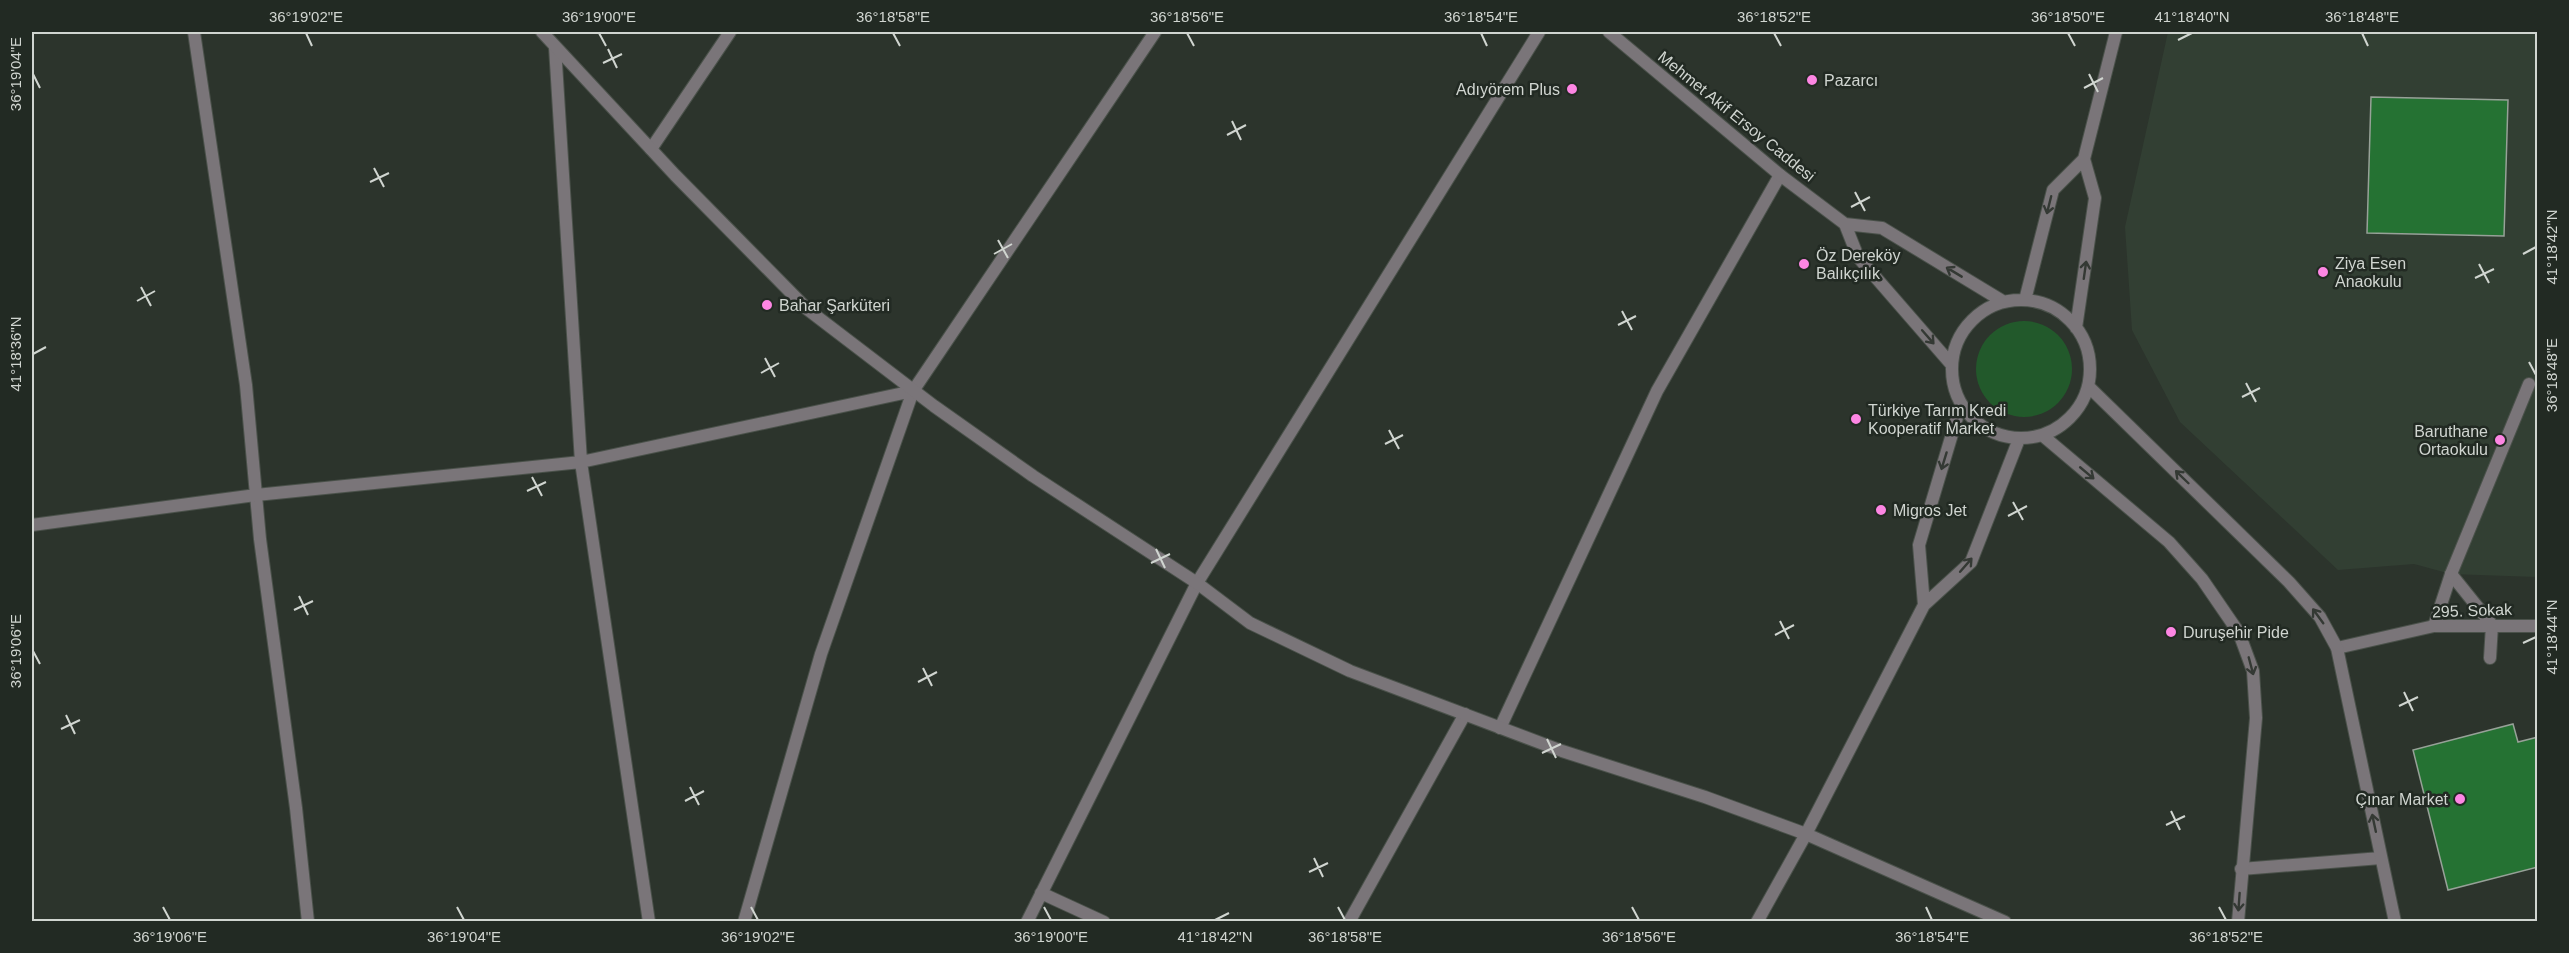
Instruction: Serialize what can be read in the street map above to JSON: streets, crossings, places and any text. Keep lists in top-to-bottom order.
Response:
{
  "streets": {
    "street": ["Mehmet Akif Ersoy Caddesi", "295. Sokak"]
  },
  "places": [
    "Pazarcı",
    "Adıyörem Plus",
    "Öz Dereköy Balıkçılık",
    "Ziya Esen Anaokulu",
    "Bahar Şarküteri",
    "Türkiye Tarım Kredi Kooperatif Market",
    "Baruthane Ortaokulu",
    "Migros Jet",
    "Duruşehir Pide",
    "Çınar Market"
  ],
  "coordinates": [
    "36°19'02\"E",
    "36°19'00\"E",
    "36°18'58\"E",
    "36°18'56\"E",
    "36°18'54\"E",
    "36°18'52\"E",
    "36°18'50\"E",
    "41°18'40\"N",
    "36°18'48\"E",
    "36°19'04\"E",
    "41°18'42\"N",
    "41°18'36\"N",
    "41°18'44\"N",
    "36°19'06\"E"
  ]
}
